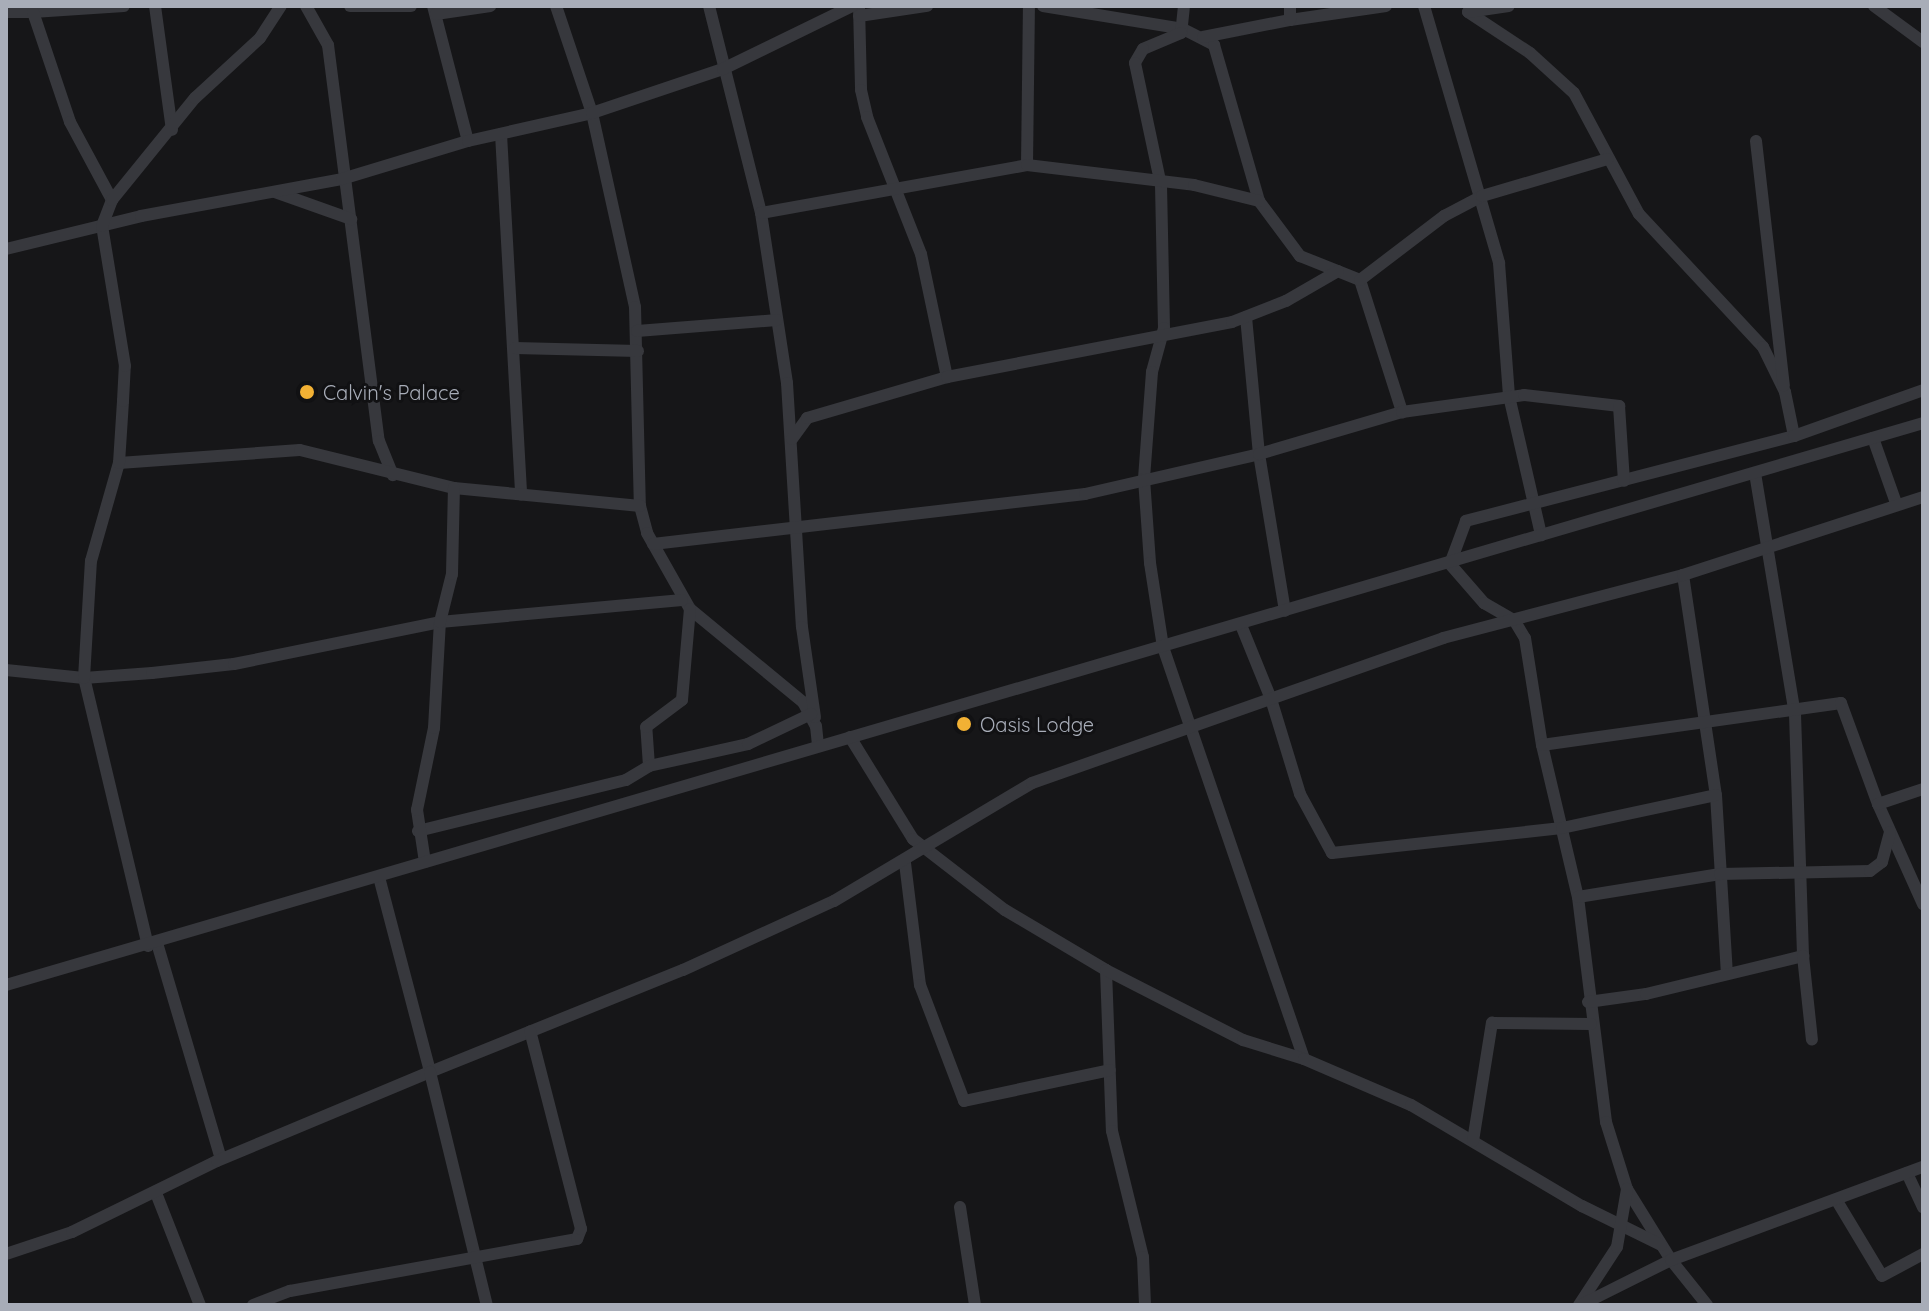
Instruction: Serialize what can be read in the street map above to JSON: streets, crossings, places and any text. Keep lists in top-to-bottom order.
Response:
{
  "places": ["Calvin's Palace", "Oasis Lodge"]
}
